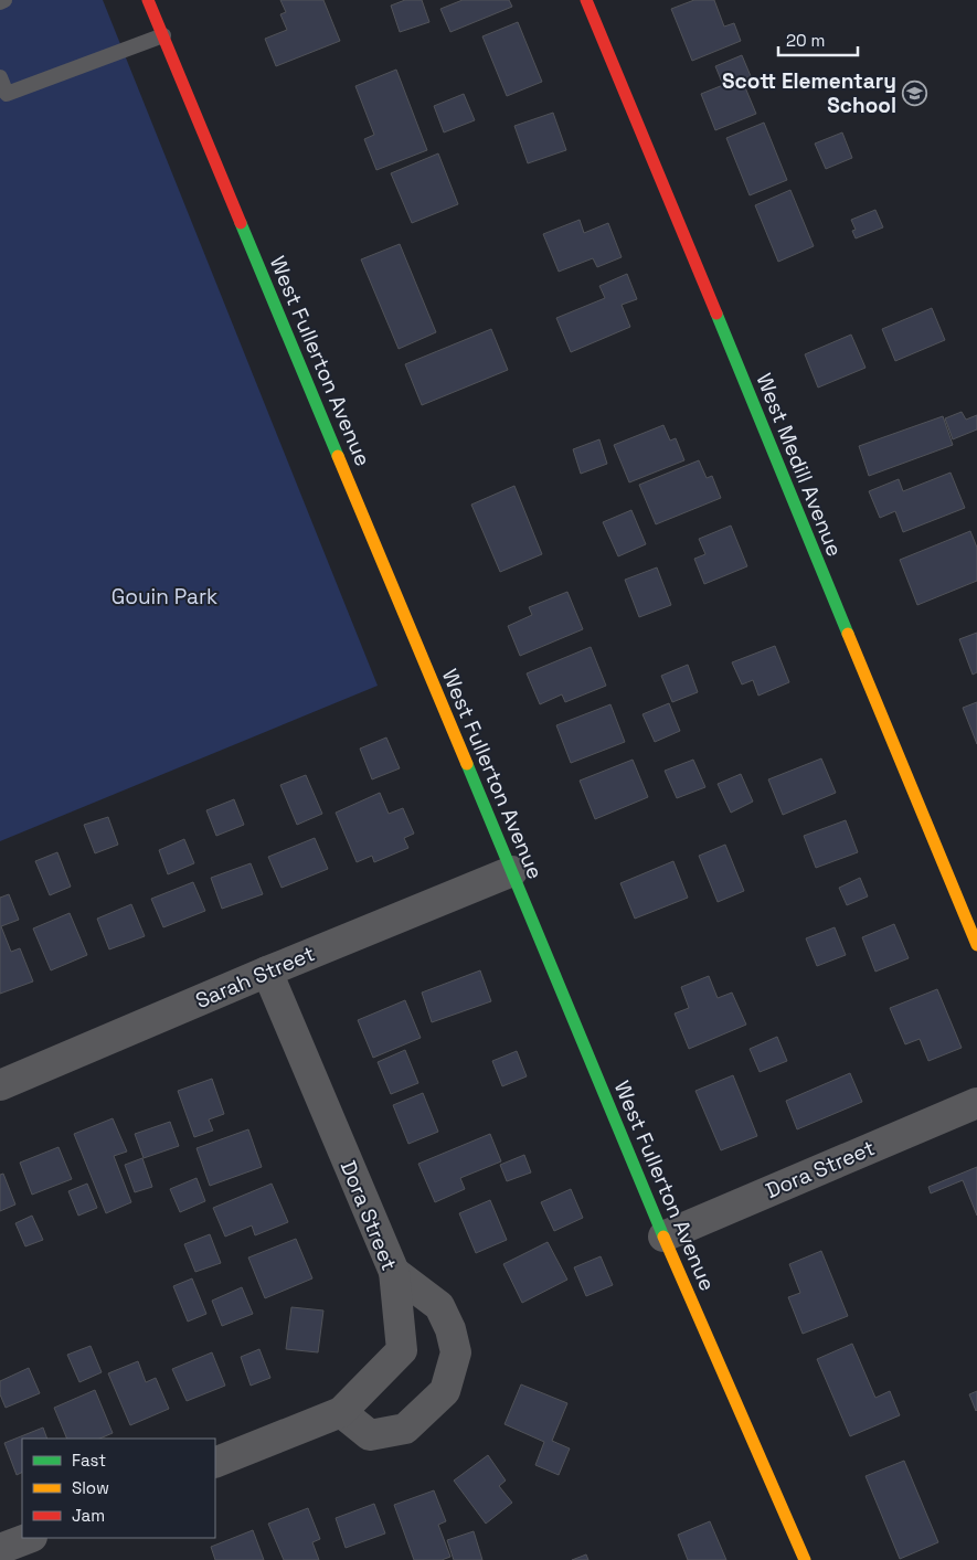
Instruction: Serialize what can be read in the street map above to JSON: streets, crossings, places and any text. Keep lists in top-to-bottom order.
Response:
{
  "streets": {
    "street": [
      "West Fullerton Avenue",
      "West Medill Avenue",
      "Sarah Street",
      "Dora Street"
    ]
  },
  "crossings": [
    ["West Fullerton Avenue", "Sarah Street"],
    ["West Fullerton Avenue", "Dora Street"],
    ["Sarah Street", "Dora Street"]
  ],
  "parks": ["Gouin Park"],
  "places": {
    "school or university": ["Scott Elementary School"]
  },
  "legend": ["Fast", "Slow", "Jam"],
  "scale_bar": "20 m"
}
